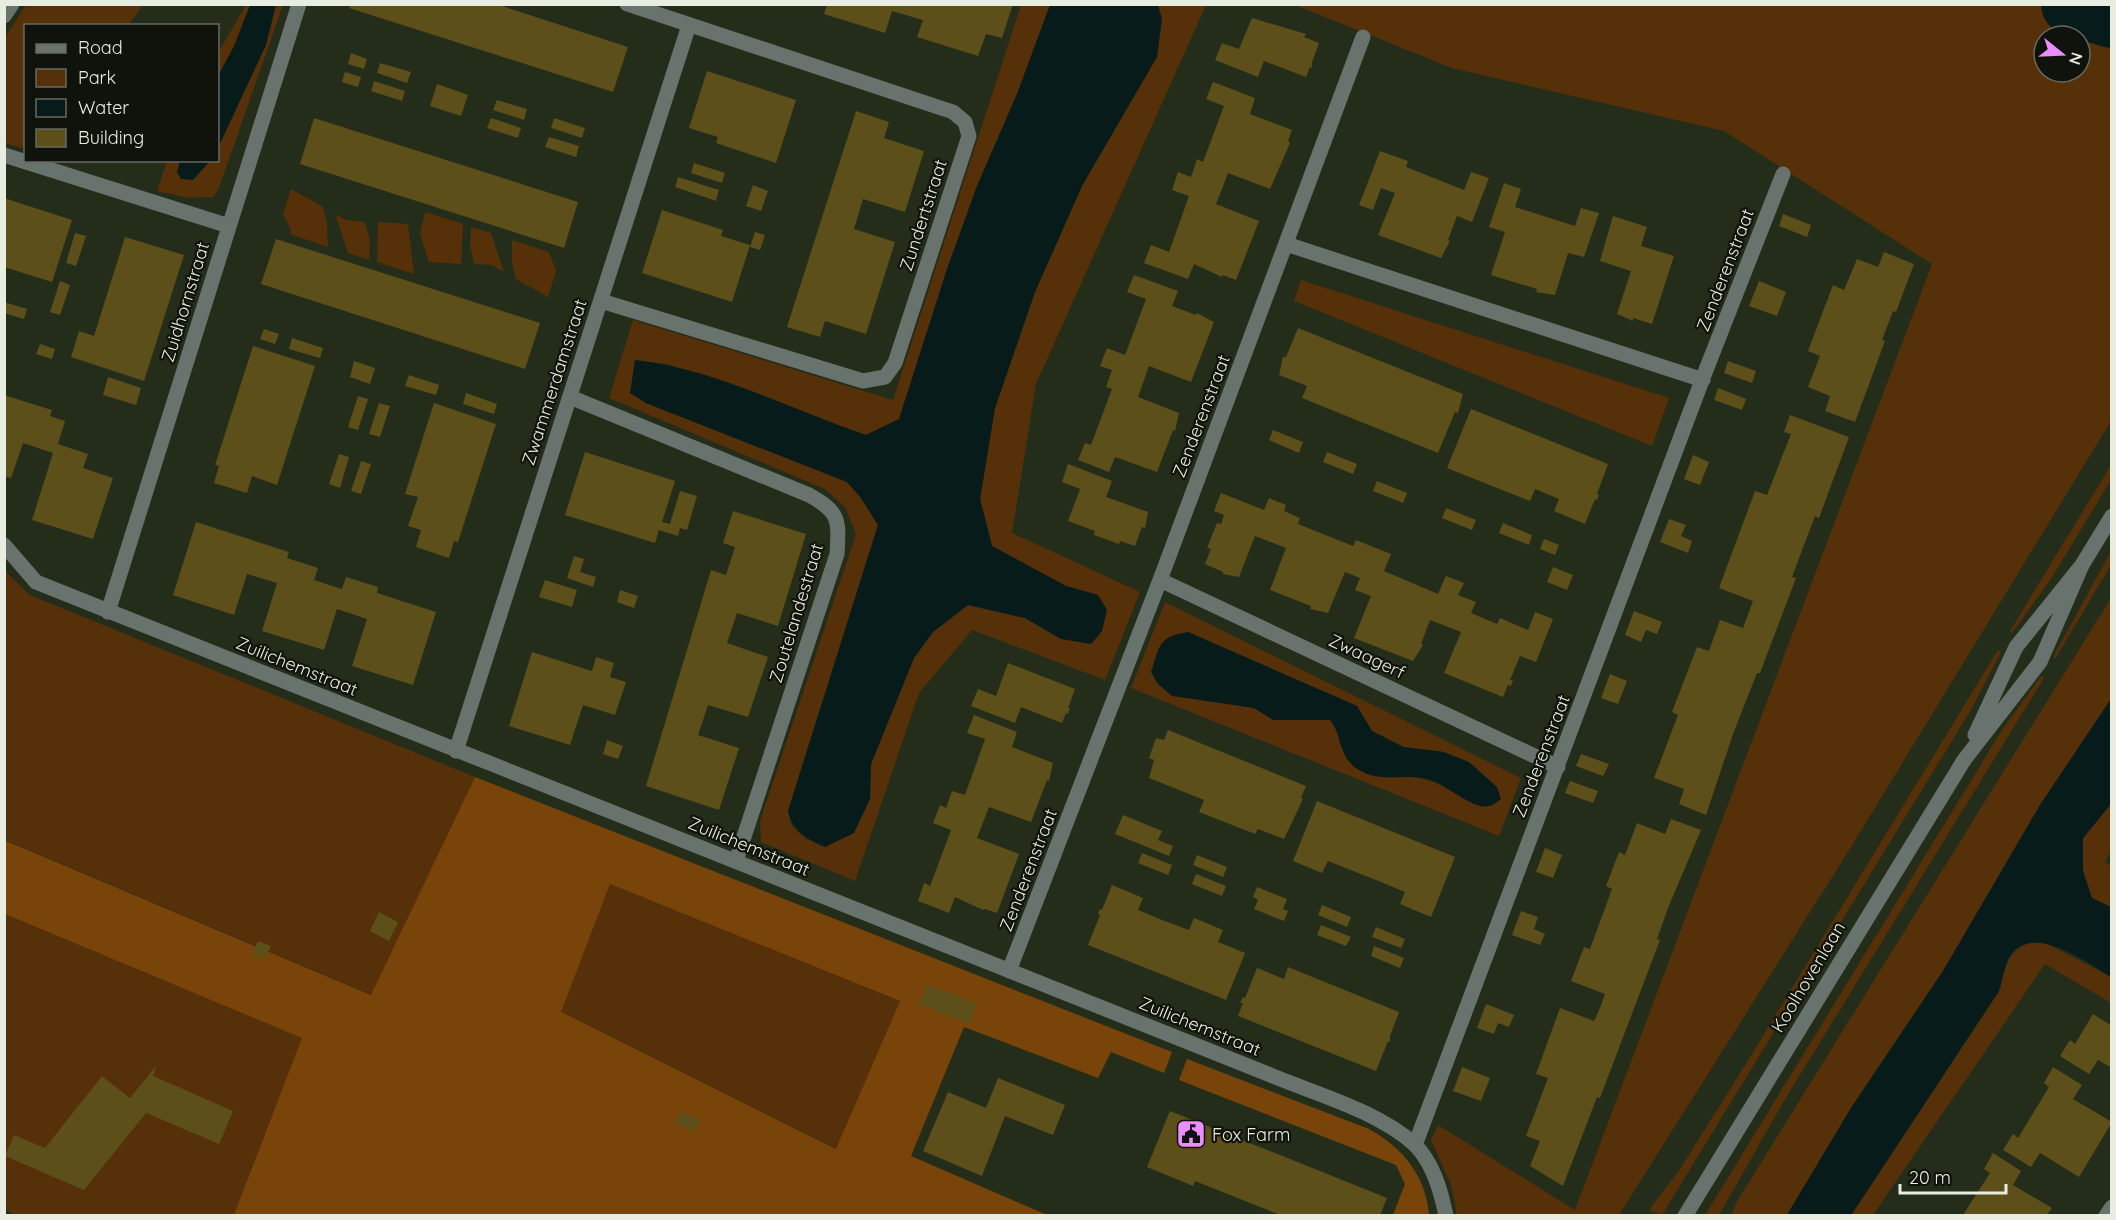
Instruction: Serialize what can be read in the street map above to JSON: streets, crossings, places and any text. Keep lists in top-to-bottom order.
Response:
{
  "streets": {
    "street": [
      "Zundertstraat",
      "Zenderenstraat",
      "Zuidhornstraat",
      "Zwammerdamstraat",
      "Zoutelandestraat",
      "Zwaagerf",
      "Zuilichemstraat",
      "Koolhovenlaan"
    ]
  },
  "crossings": [
    ["Zundertstraat", "Zwammerdamstraat"],
    ["Zenderenstraat", "Zwaagerf"],
    ["Zenderenstraat", "Zuilichemstraat"],
    ["Zuidhornstraat", "Zuilichemstraat"],
    ["Zwammerdamstraat", "Zoutelandestraat"],
    ["Zwammerdamstraat", "Zuilichemstraat"],
    ["Zoutelandestraat", "Zuilichemstraat"]
  ],
  "places": {
    "public building": ["Fox Farm"]
  },
  "legend": [
    "Road",
    "Park",
    "Water",
    "Building"
  ],
  "scale_bar": "20 m",
  "north": "right"
}
